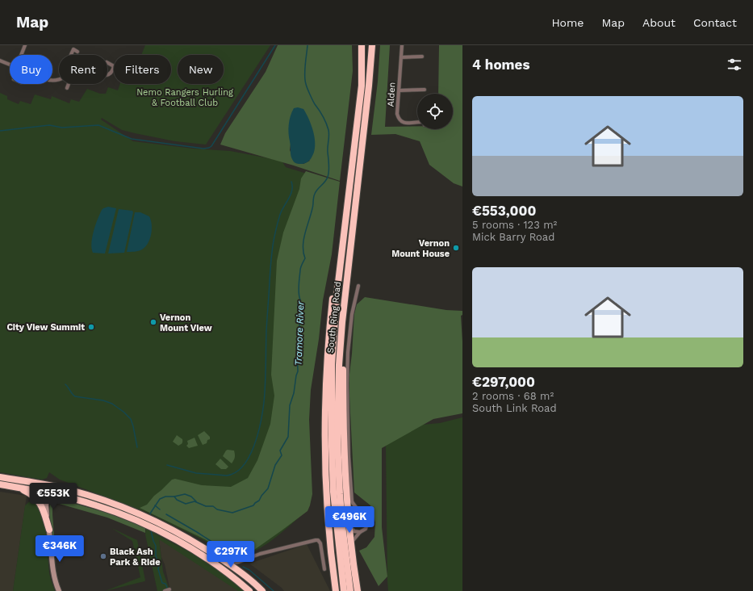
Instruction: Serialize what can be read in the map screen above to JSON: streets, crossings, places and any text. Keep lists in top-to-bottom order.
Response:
{
  "streets": {
    "highway": ["South Ring Road"],
    "street": ["Alden"]
  },
  "water": ["Tramore River"],
  "parks": ["Nemo Rangers Hurling & Football Club"],
  "places": [
    "Vernon Mount House",
    "Vernon Mount View",
    "City View Summit",
    "Black Ash Park & Ride"
  ],
  "page": {
    "header": "Map",
    "nav": [
      "Home",
      "Map",
      "About",
      "Contact"
    ],
    "heading": "4 homes",
    "chip": [
      "Buy",
      "Rent",
      "Filters",
      "New"
    ],
    "list": [
      {
        "name": "€553,000",
        "note": "5 rooms · 123 m² · Mick Barry Road"
      },
      {
        "name": "€297,000",
        "note": "2 rooms · 68 m² · South Link Road"
      }
    ],
    "price": [
      "€553K",
      "€496K",
      "€346K",
      "€297K"
    ]
  }
}
